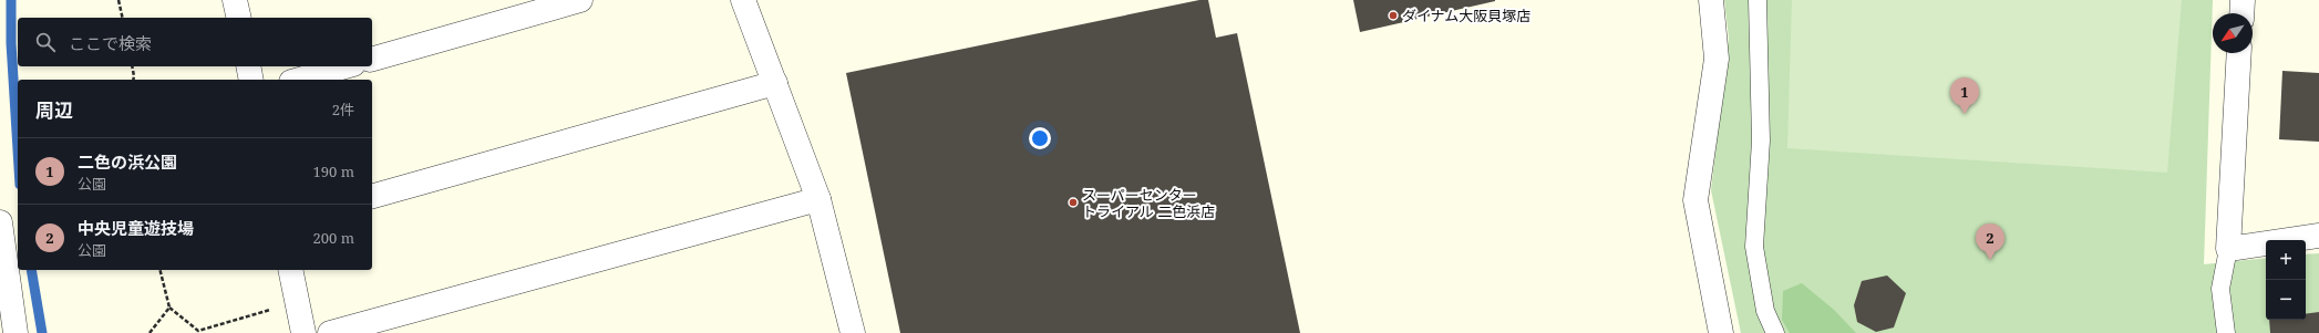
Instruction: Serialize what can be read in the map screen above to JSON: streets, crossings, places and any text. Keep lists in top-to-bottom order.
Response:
{
  "places": ["ダイナム大阪貝塚店", "スーパーセンター トライアル 二色浜店"],
  "north": "bottom left",
  "page": {
    "search": "ここで検索",
    "pins": ["1", "2"],
    "heading": ["周辺", "2件"],
    "list": [
      {
        "mark": "1",
        "name": "二色の浜公園",
        "note": "公園",
        "value": "190 m"
      },
      {
        "mark": "2",
        "name": "中央児童遊技場",
        "note": "公園",
        "value": "200 m"
      }
    ],
    "map_buttons": ["+", "−"]
  }
}
